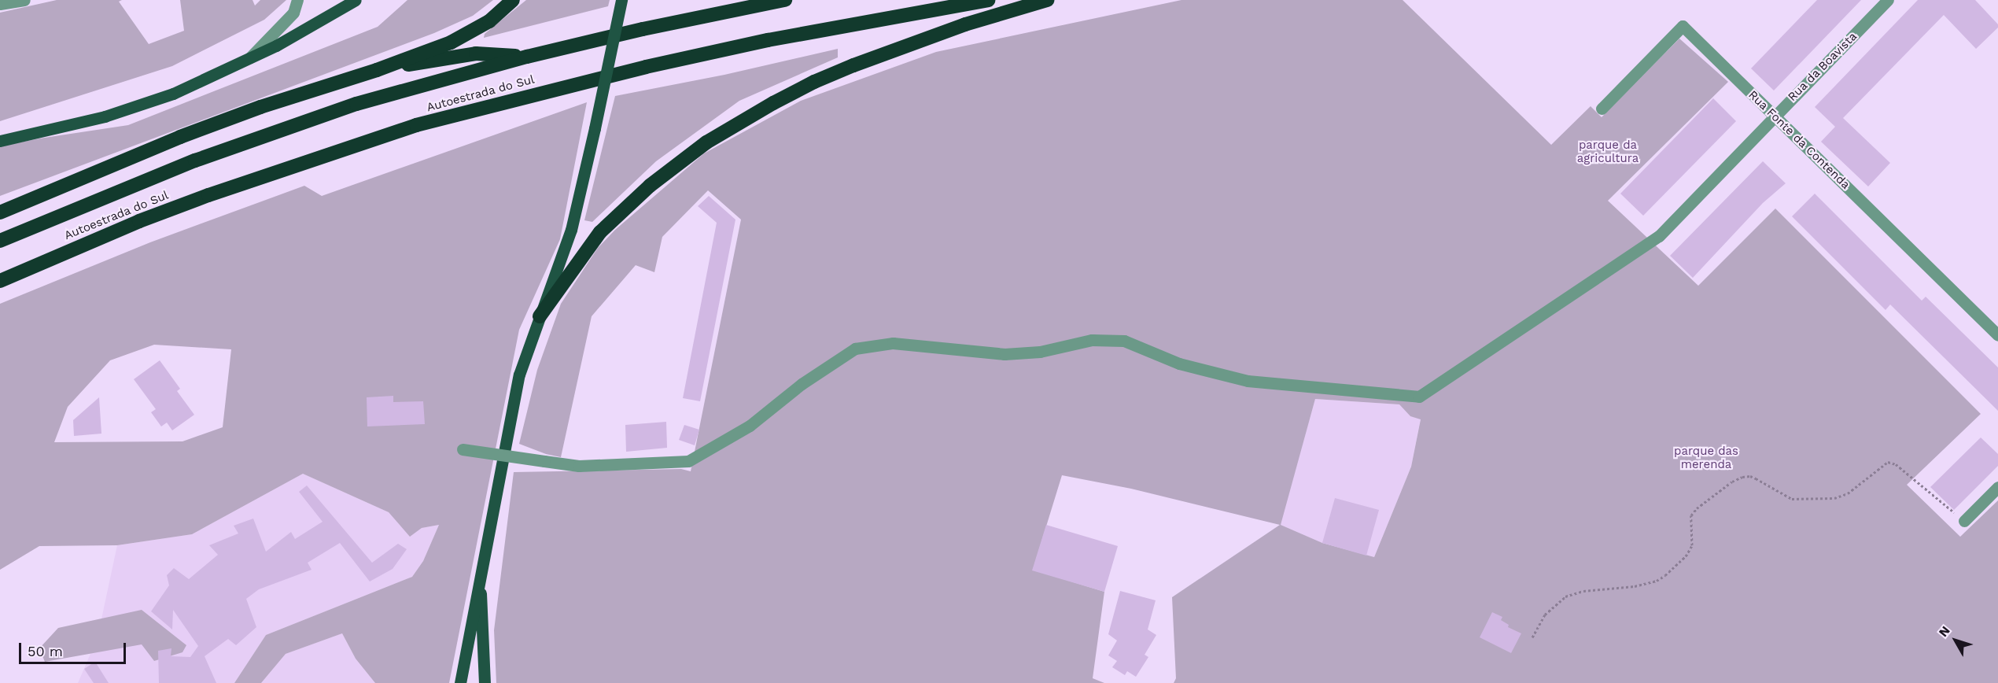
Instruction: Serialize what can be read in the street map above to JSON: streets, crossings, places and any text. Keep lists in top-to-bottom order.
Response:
{
  "streets": {
    "highway": ["Autoestrada do Sul"],
    "street": ["Rua da Boavista", "Rua Fonte da Contenda"]
  },
  "crossings": [
    ["Rua da Boavista", "Rua Fonte da Contenda"]
  ],
  "parks": ["parque da agricultura", "parque das merenda"],
  "scale_bar": "50 m",
  "north": "top left"
}
